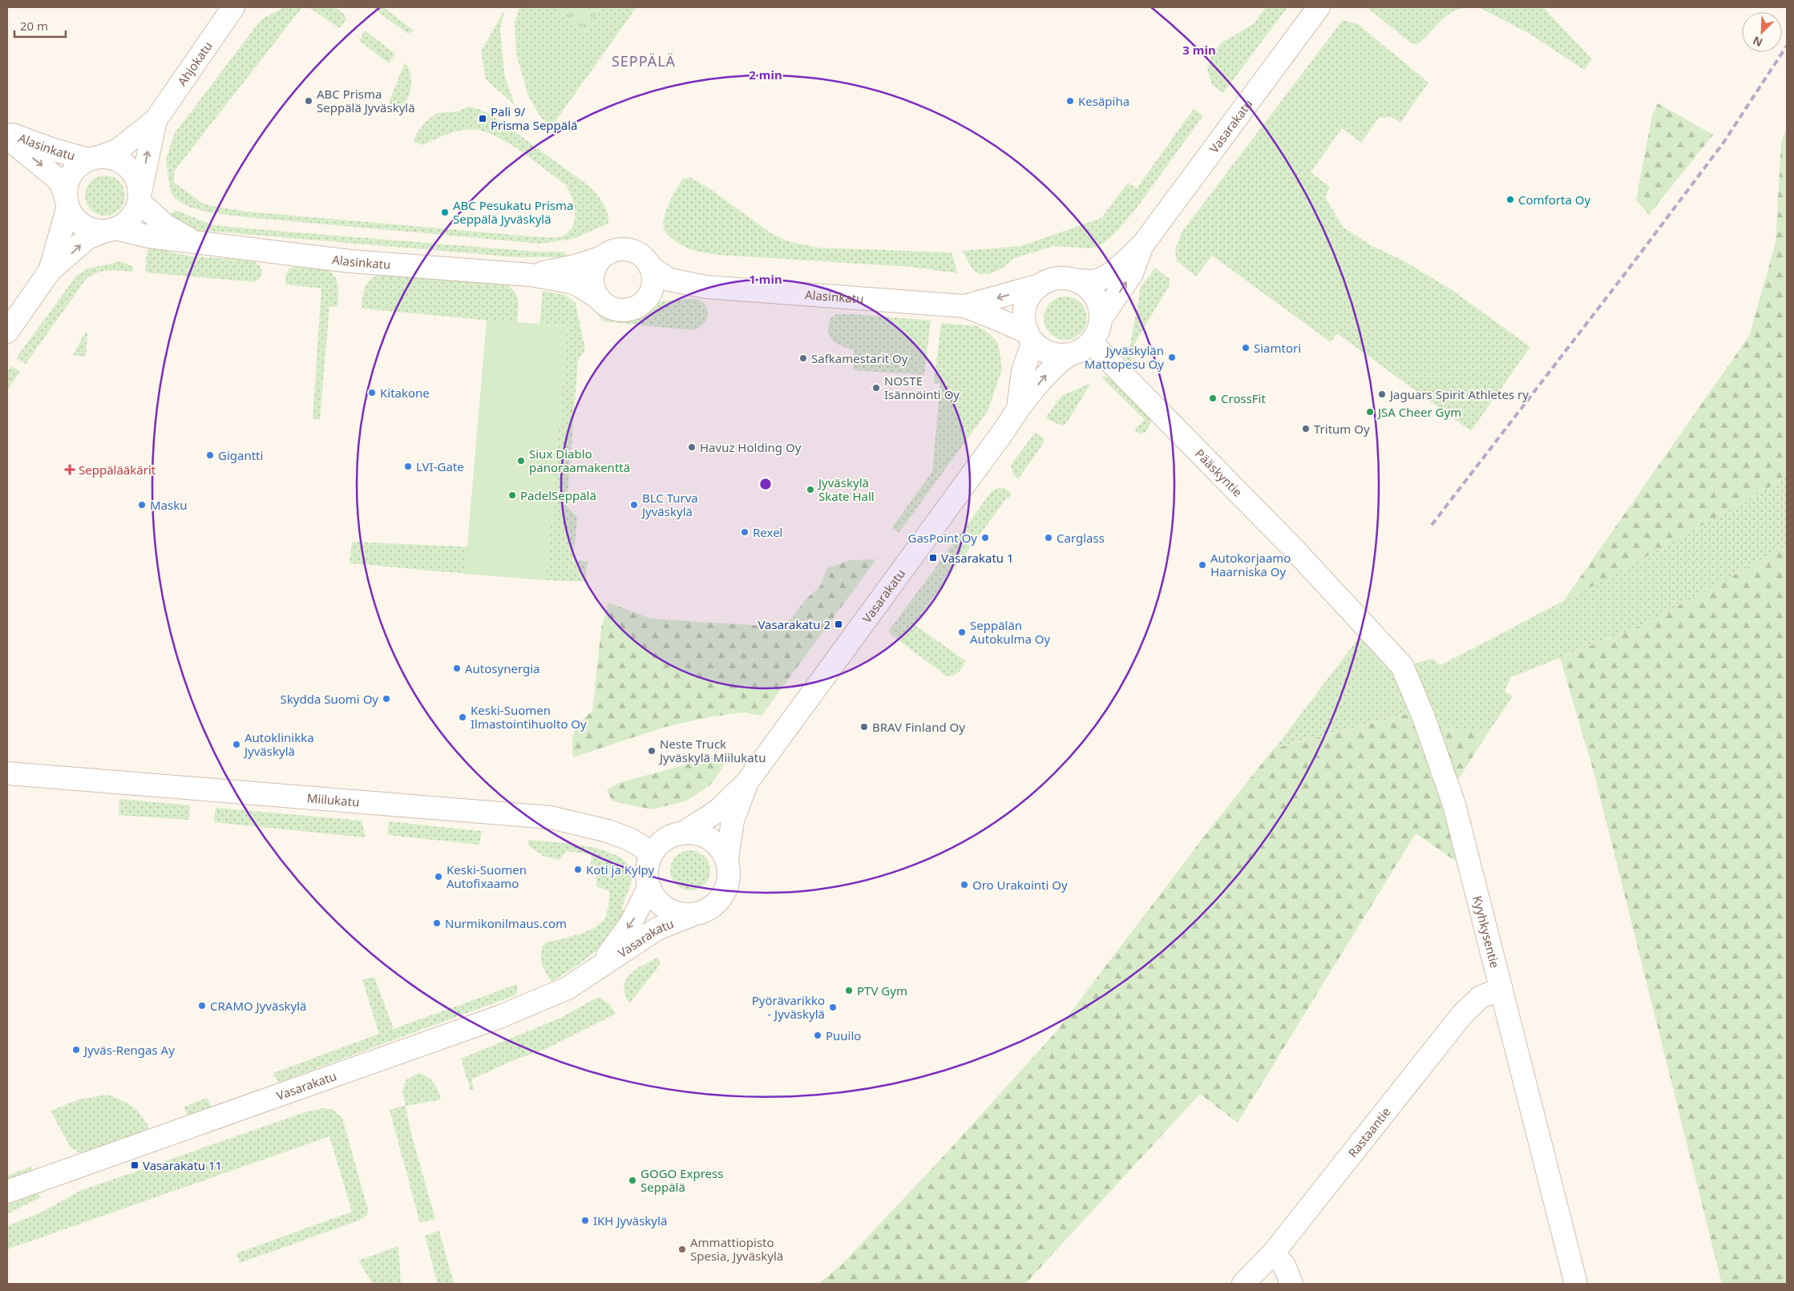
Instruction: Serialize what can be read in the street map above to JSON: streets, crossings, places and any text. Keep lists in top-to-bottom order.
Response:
{
  "streets": {
    "street": [
      "Ahjokatu",
      "Vasarakatu",
      "Alasinkatu",
      "Pääskyntie",
      "Miilukatu",
      "Kyyhkysentie",
      "Rastaantie"
    ]
  },
  "crossings": [
    ["Ahjokatu", "Alasinkatu"],
    ["Vasarakatu", "Alasinkatu"],
    ["Vasarakatu", "Pääskyntie"],
    ["Vasarakatu", "Miilukatu"],
    ["Alasinkatu", "Pääskyntie"],
    ["Pääskyntie", "Kyyhkysentie"],
    ["Kyyhkysentie", "Rastaantie"]
  ],
  "districts": ["SEPPÄLÄ"],
  "places": {
    "other": [
      "ABC Prisma Seppälä Jyväskylä",
      "Kesäpiha",
      "Comforta Oy",
      "ABC Pesukatu Prisma Seppälä Jyväskylä",
      "Siamtori",
      "Jyväskylän Mattopesu Oy",
      "Safkamestarit Oy",
      "NOSTE Isännöinti Oy",
      "Kitakone",
      "Jaguars Spirit Athletes ry",
      "CrossFit",
      "JSA Cheer Gym",
      "Tritum Oy",
      "Havuz Holding Oy",
      "Gigantti",
      "Siux Diablo panoraamakenttä",
      "LVI-Gate",
      "Jyväskylä Skate Hall",
      "PadelSeppälä",
      "Masku",
      "BLC Turva Jyväskylä",
      "Rexel",
      "GasPoint Oy",
      "Carglass",
      "Autokorjaamo Haarniska Oy",
      "Seppälän Autokulma Oy",
      "Autosynergia",
      "Skydda Suomi Oy",
      "Keski-Suomen Ilmastointihuolto Oy",
      "BRAV Finland Oy",
      "Autoklinikka Jyväskylä",
      "Neste Truck Jyväskylä Miilukatu",
      "Koti ja Kylpy",
      "Keski-Suomen Autofixaamo",
      "Oro Urakointi Oy",
      "Nurmikonilmaus.com",
      "PTV Gym",
      "CRAMO Jyväskylä",
      "Pyörävarikko - Jyväskylä",
      "Puuilo",
      "Jyväs-Rengas Ay",
      "GOGO Express Seppälä",
      "IKH Jyväskylä",
      "Ammattiopisto Spesia, Jyväskylä"
    ],
    "transit": [
      "Pali 9/ Prisma Seppälä",
      "Vasarakatu 1",
      "Vasarakatu 2",
      "Vasarakatu 11"
    ],
    "health": ["Seppälääkärit"]
  },
  "scale_bar": "20 m",
  "north": "bottom left",
  "rings": ["3 min", "2 min", "1 min"]
}
